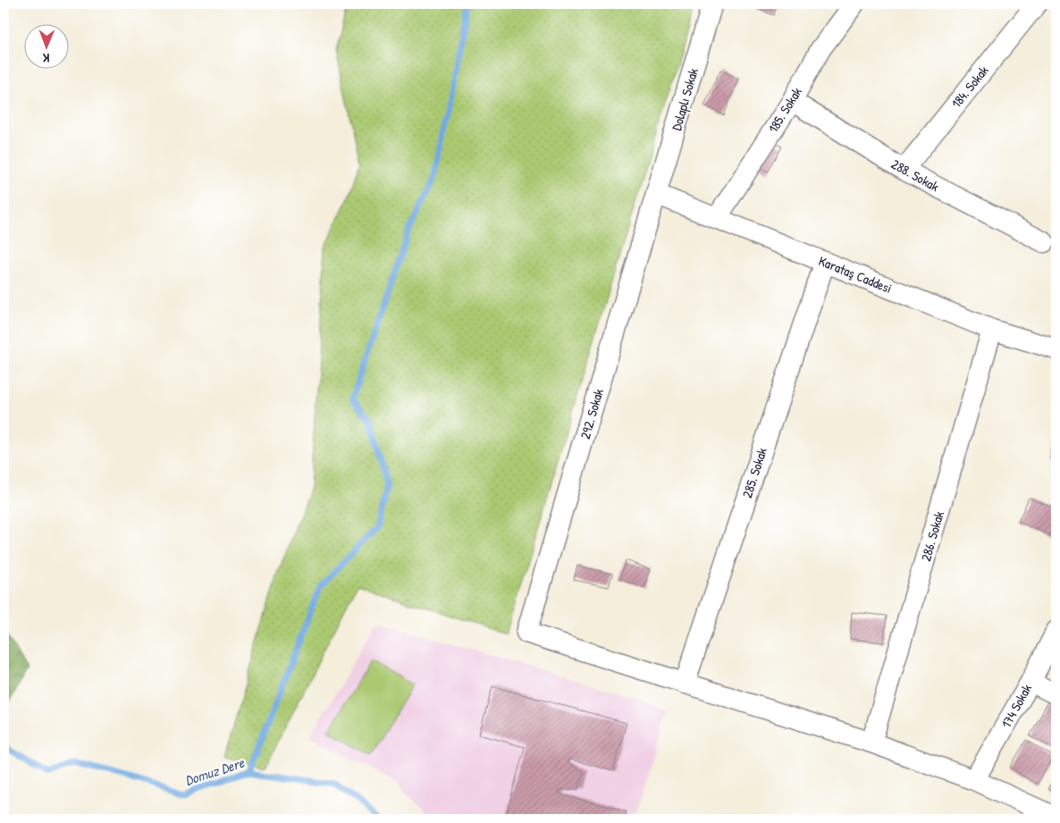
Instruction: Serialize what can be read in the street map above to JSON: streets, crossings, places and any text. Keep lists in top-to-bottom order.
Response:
{
  "streets": {
    "street": [
      "184. Sokak",
      "Dolaplı Sokak",
      "185. Sokak",
      "288. Sokak",
      "Karataş Caddesi",
      "292. Sokak",
      "285. Sokak",
      "286. Sokak",
      "174 Sokak"
    ]
  },
  "crossings": [
    ["184. Sokak", "288. Sokak"],
    ["Dolaplı Sokak", "Karataş Caddesi"],
    ["Dolaplı Sokak", "292. Sokak"],
    ["185. Sokak", "288. Sokak"],
    ["185. Sokak", "Karataş Caddesi"],
    ["Karataş Caddesi", "292. Sokak"],
    ["Karataş Caddesi", "285. Sokak"],
    ["Karataş Caddesi", "286. Sokak"],
    ["292. Sokak", "285. Sokak"]
  ],
  "water": ["Domuz Dere"],
  "north": "bottom"
}
